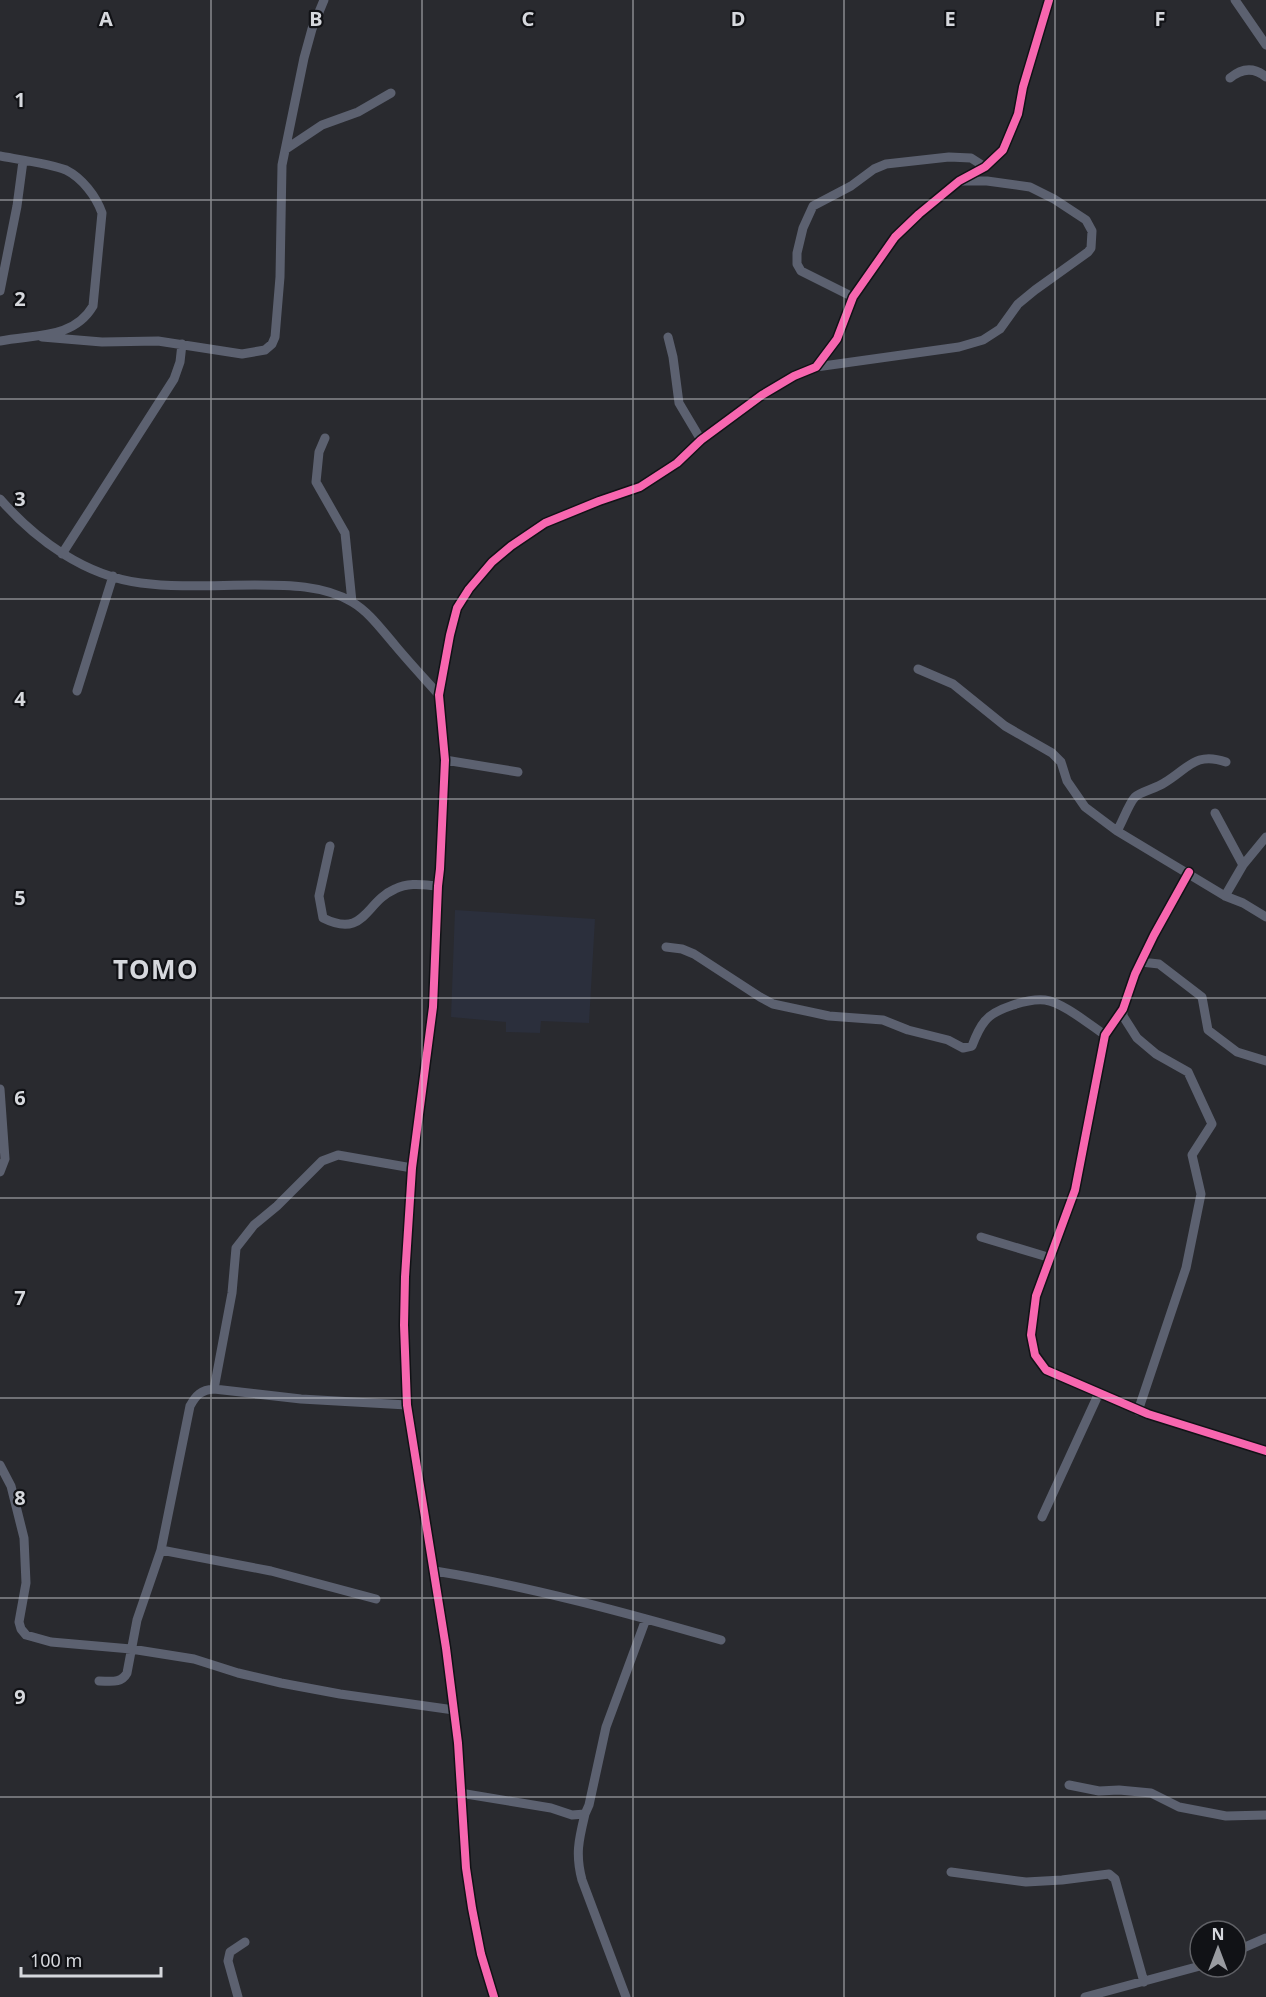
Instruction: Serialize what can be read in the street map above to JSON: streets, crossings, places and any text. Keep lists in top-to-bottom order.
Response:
{
  "districts": ["TOMO"],
  "scale_bar": "100 m",
  "north": "top",
  "grid": {
    "columns": [
      "A",
      "B",
      "C",
      "D",
      "E",
      "F"
    ],
    "rows": [
      "1",
      "2",
      "3",
      "4",
      "5",
      "6",
      "7",
      "8",
      "9"
    ]
  }
}
